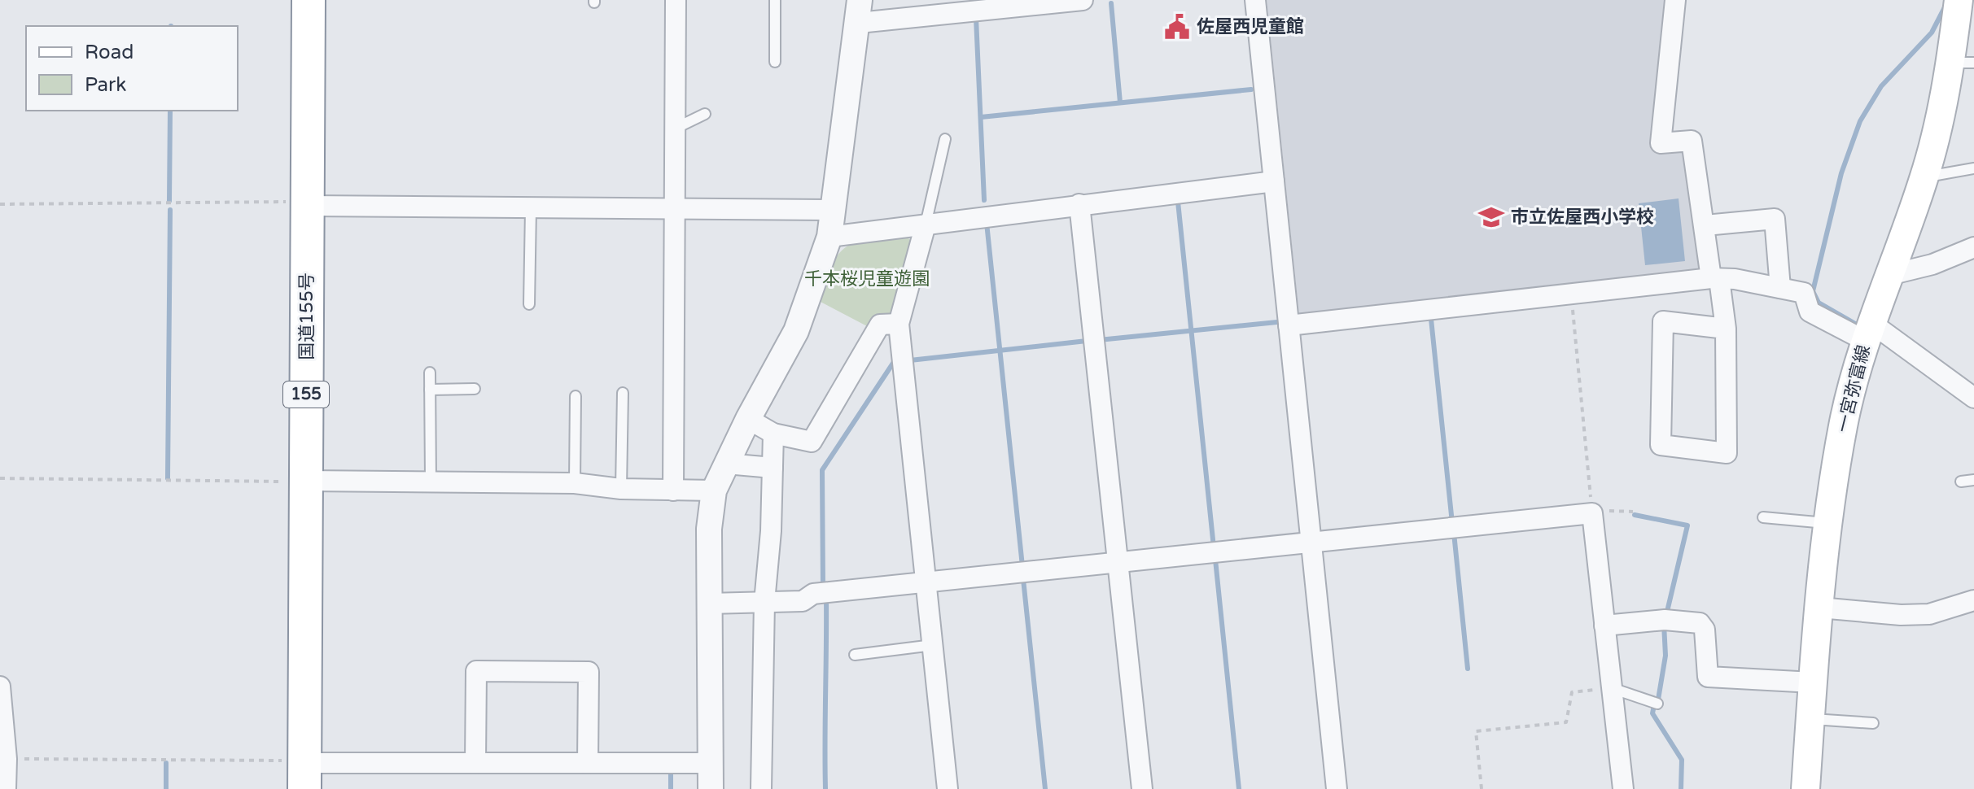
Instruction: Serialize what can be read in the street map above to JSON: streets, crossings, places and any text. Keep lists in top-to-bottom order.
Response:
{
  "streets": {
    "highway": ["国道155号", "155"],
    "main road": ["一宮弥富線"]
  },
  "parks": ["千本桜児童遊園"],
  "places": {
    "public building": ["佐屋西児童館"],
    "school or university": ["市立佐屋西小学校"]
  },
  "legend": ["Road", "Park"]
}
